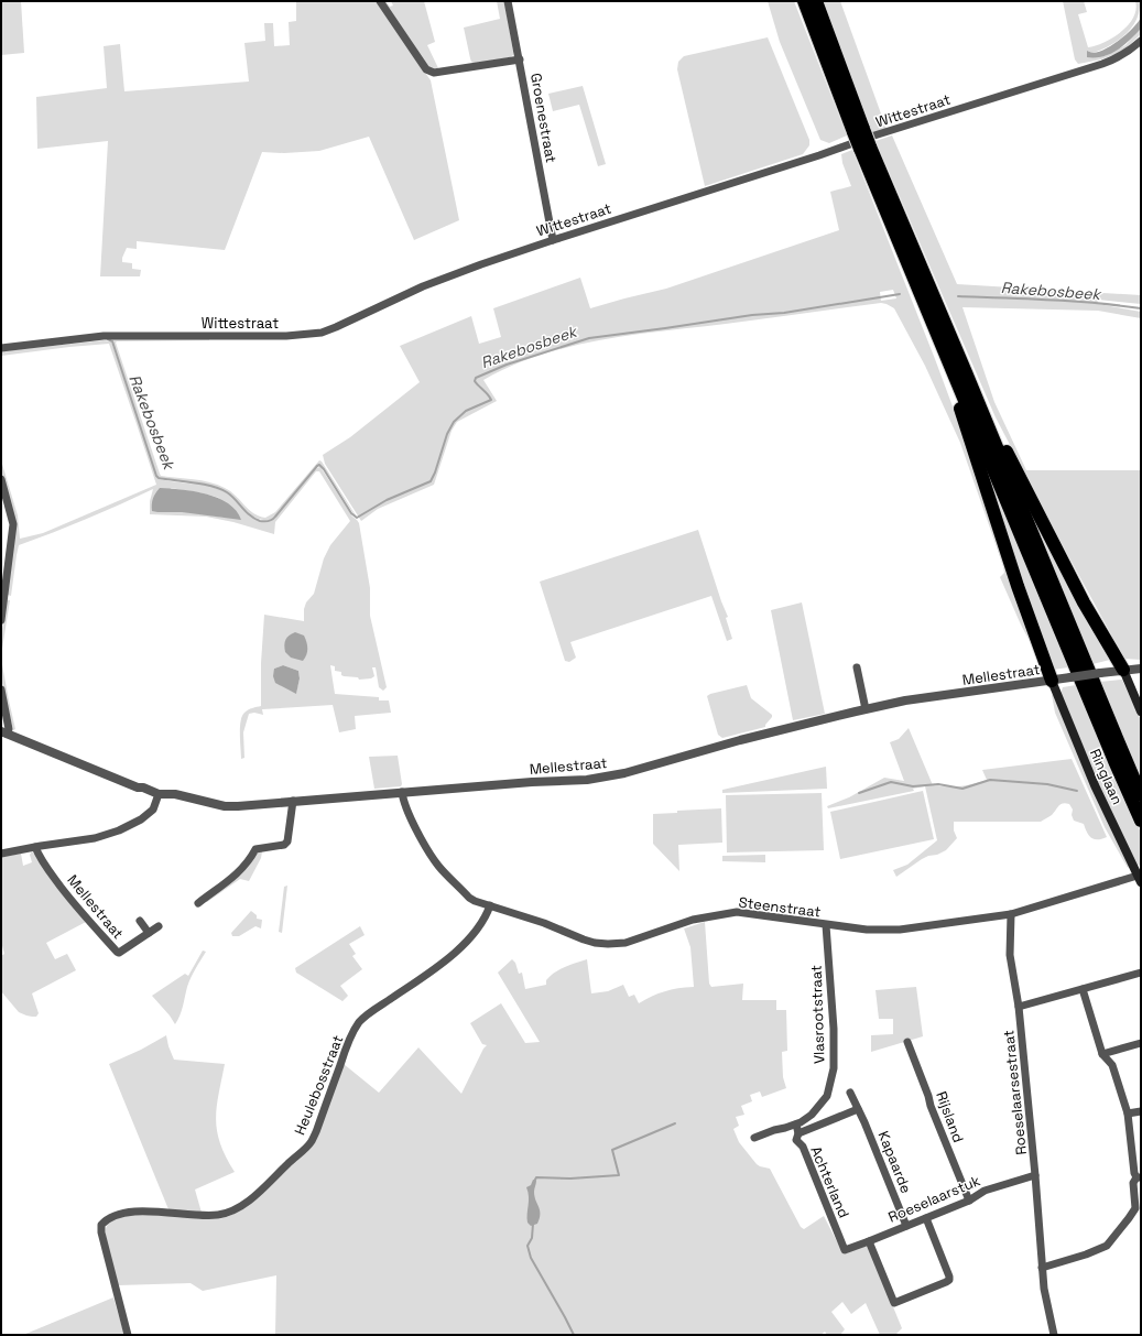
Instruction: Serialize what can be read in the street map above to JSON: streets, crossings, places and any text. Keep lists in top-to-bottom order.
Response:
{
  "streets": {
    "main road": ["Ringlaan"],
    "street": [
      "Wittestraat",
      "Groenestraat",
      "Mellestraat",
      "Steenstraat",
      "Vlasrootstraat",
      "Heulebosstraat",
      "Roeselaarsestraat",
      "Rijsland",
      "Kapaarde",
      "Achterland",
      "Roeselaarstuk"
    ]
  },
  "crossings": [
    ["Wittestraat", "Groenestraat"],
    ["Mellestraat", "Ringlaan"],
    ["Mellestraat", "Steenstraat"],
    ["Ringlaan", "Steenstraat"],
    ["Steenstraat", "Vlasrootstraat"],
    ["Steenstraat", "Heulebosstraat"],
    ["Steenstraat", "Roeselaarsestraat"],
    ["Vlasrootstraat", "Achterland"],
    ["Roeselaarsestraat", "Roeselaarstuk"],
    ["Rijsland", "Roeselaarstuk"],
    ["Kapaarde", "Roeselaarstuk"],
    ["Achterland", "Roeselaarstuk"]
  ],
  "water": ["Rakebosbeek"]
}
